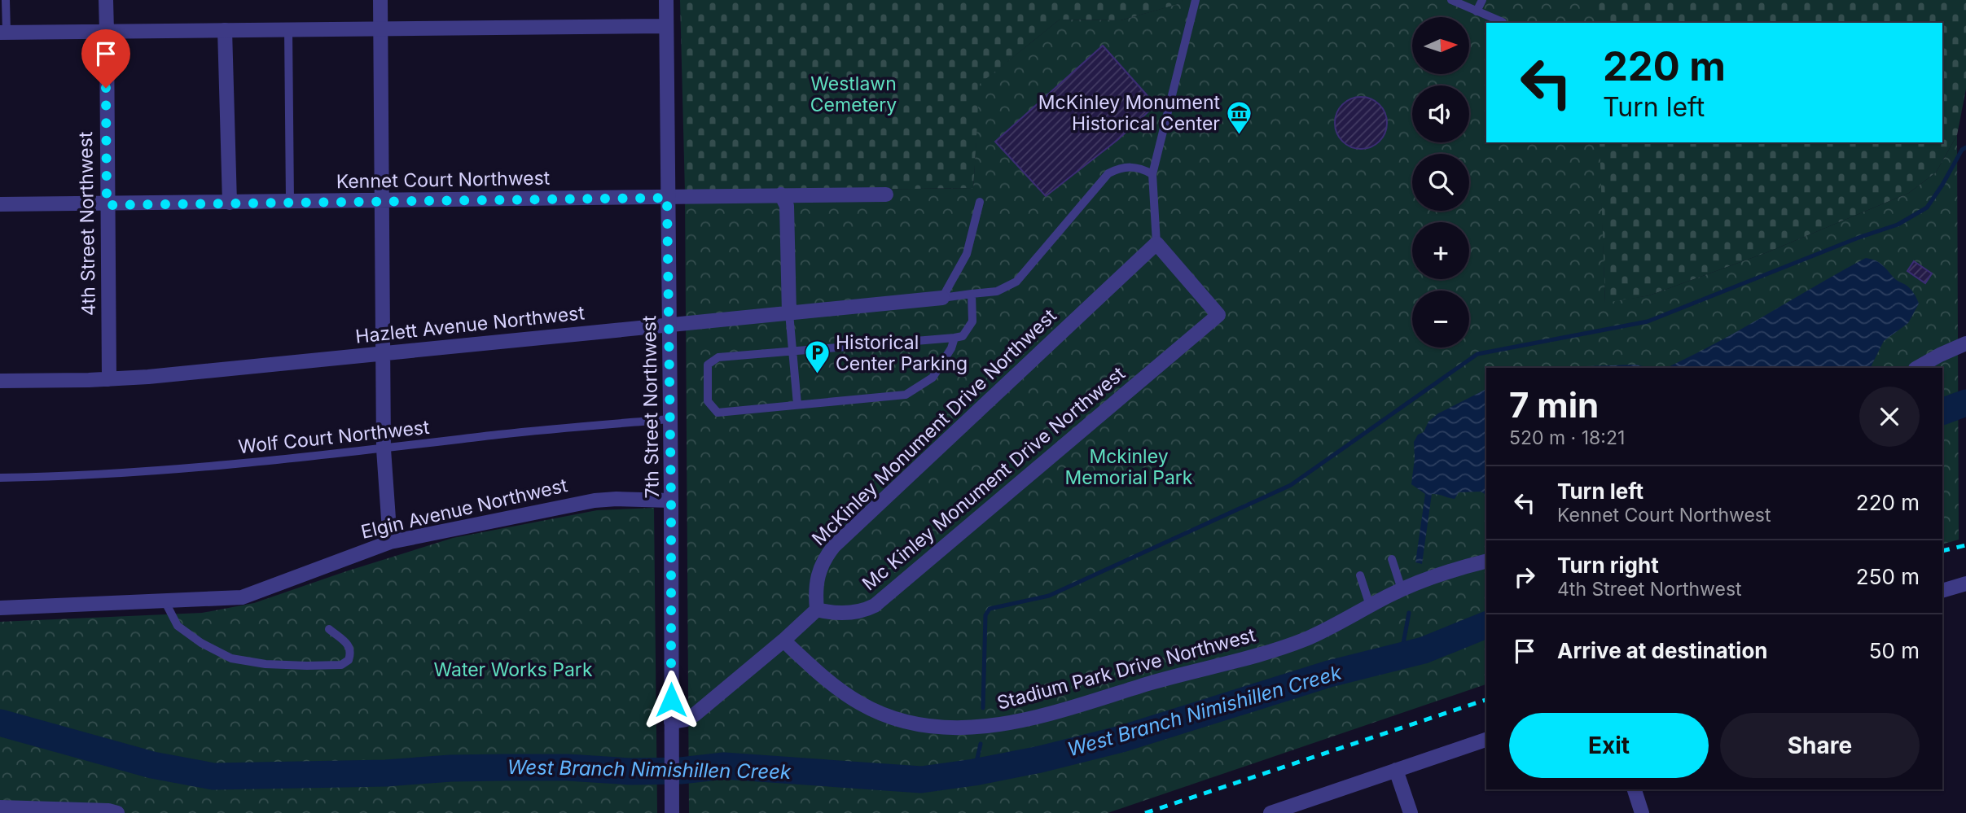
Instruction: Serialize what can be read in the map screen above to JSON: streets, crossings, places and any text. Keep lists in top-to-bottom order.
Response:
{
  "streets": {
    "street": [
      "Kennet Court Northwest",
      "4th Street Northwest",
      "Hazlett Avenue Northwest",
      "7th Street Northwest",
      "McKinley Monument Drive Northwest",
      "Mc Kinley Monument Drive Northwest",
      "Elgin Avenue Northwest",
      "Stadium Park Drive Northwest"
    ],
    "lane": ["Wolf Court Northwest"]
  },
  "crossings": [
    ["Kennet Court Northwest", "4th Street Northwest"],
    ["Kennet Court Northwest", "7th Street Northwest"],
    ["4th Street Northwest", "Hazlett Avenue Northwest"],
    ["Hazlett Avenue Northwest", "7th Street Northwest"],
    ["7th Street Northwest", "Wolf Court Northwest"],
    ["7th Street Northwest", "Elgin Avenue Northwest"],
    ["McKinley Monument Drive Northwest", "Mc Kinley Monument Drive Northwest"]
  ],
  "water": ["West Branch Nimishillen Creek"],
  "parks": ["Westlawn Cemetery", "Mckinley Memorial Park", "Water Works Park"],
  "places": {
    "museum": ["McKinley Monument Historical Center"],
    "parking": ["Historical Center Parking"]
  },
  "north": "right",
  "page": {
    "map_buttons": ["+", "−"],
    "turn": ["220 m", "Turn left"],
    "heading": ["7 min", "520 m · 18:21"],
    "list": [
      {
        "name": "Turn left",
        "note": "Kennet Court Northwest",
        "value": "220 m"
      },
      {
        "name": "Turn right",
        "note": "4th Street Northwest",
        "value": "250 m"
      },
      {
        "name": "Arrive at destination",
        "value": "50 m"
      }
    ],
    "buttons": ["Exit", "Share"]
  }
}
